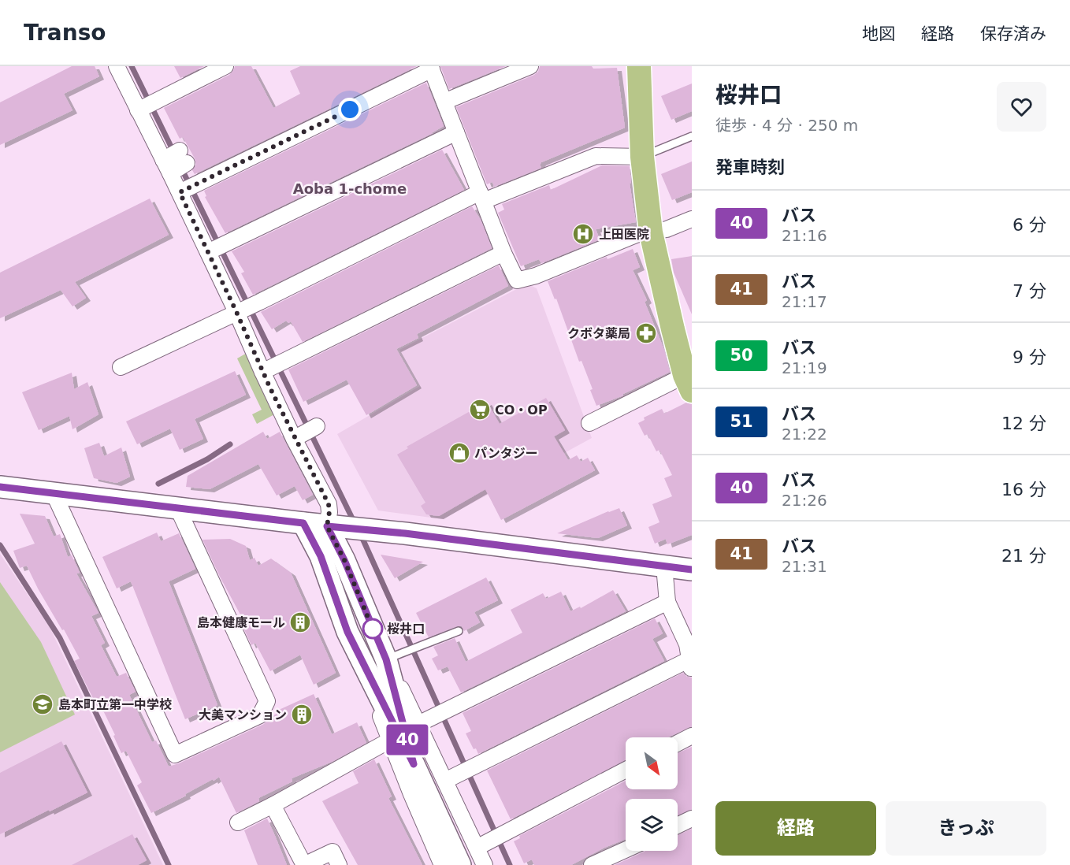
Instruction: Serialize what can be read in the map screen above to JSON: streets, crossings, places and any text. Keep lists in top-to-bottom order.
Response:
{
  "districts": ["Aoba 1-chome"],
  "places": {
    "hospital": ["上田医院"],
    "pharmacy": ["クボタ薬局"],
    "supermarket": ["CO・OP"],
    "shop": ["パンタジー"],
    "building": ["島本健康モール", "大美マンション"],
    "other": ["桜井口"],
    "school or university": ["島本町立第一中学校"]
  },
  "lines": ["bus line 40"],
  "north": "bottom right",
  "page": {
    "header": "Transo",
    "nav": ["地図", "経路", "保存済み"],
    "on_map": "40",
    "heading": [
      ["桜井口", "徒歩 · 4 分 · 250 m"],
      "発車時刻"
    ],
    "list": [
      {
        "mark": "40",
        "name": "バス",
        "note": "21:16",
        "value": "6 分"
      },
      {
        "mark": "41",
        "name": "バス",
        "note": "21:17",
        "value": "7 分"
      },
      {
        "mark": "50",
        "name": "バス",
        "note": "21:19",
        "value": "9 分"
      },
      {
        "mark": "51",
        "name": "バス",
        "note": "21:22",
        "value": "12 分"
      },
      {
        "mark": "40",
        "name": "バス",
        "note": "21:26",
        "value": "16 分"
      },
      {
        "mark": "41",
        "name": "バス",
        "note": "21:31",
        "value": "21 分"
      }
    ],
    "buttons": ["経路", "きっぷ"]
  }
}
